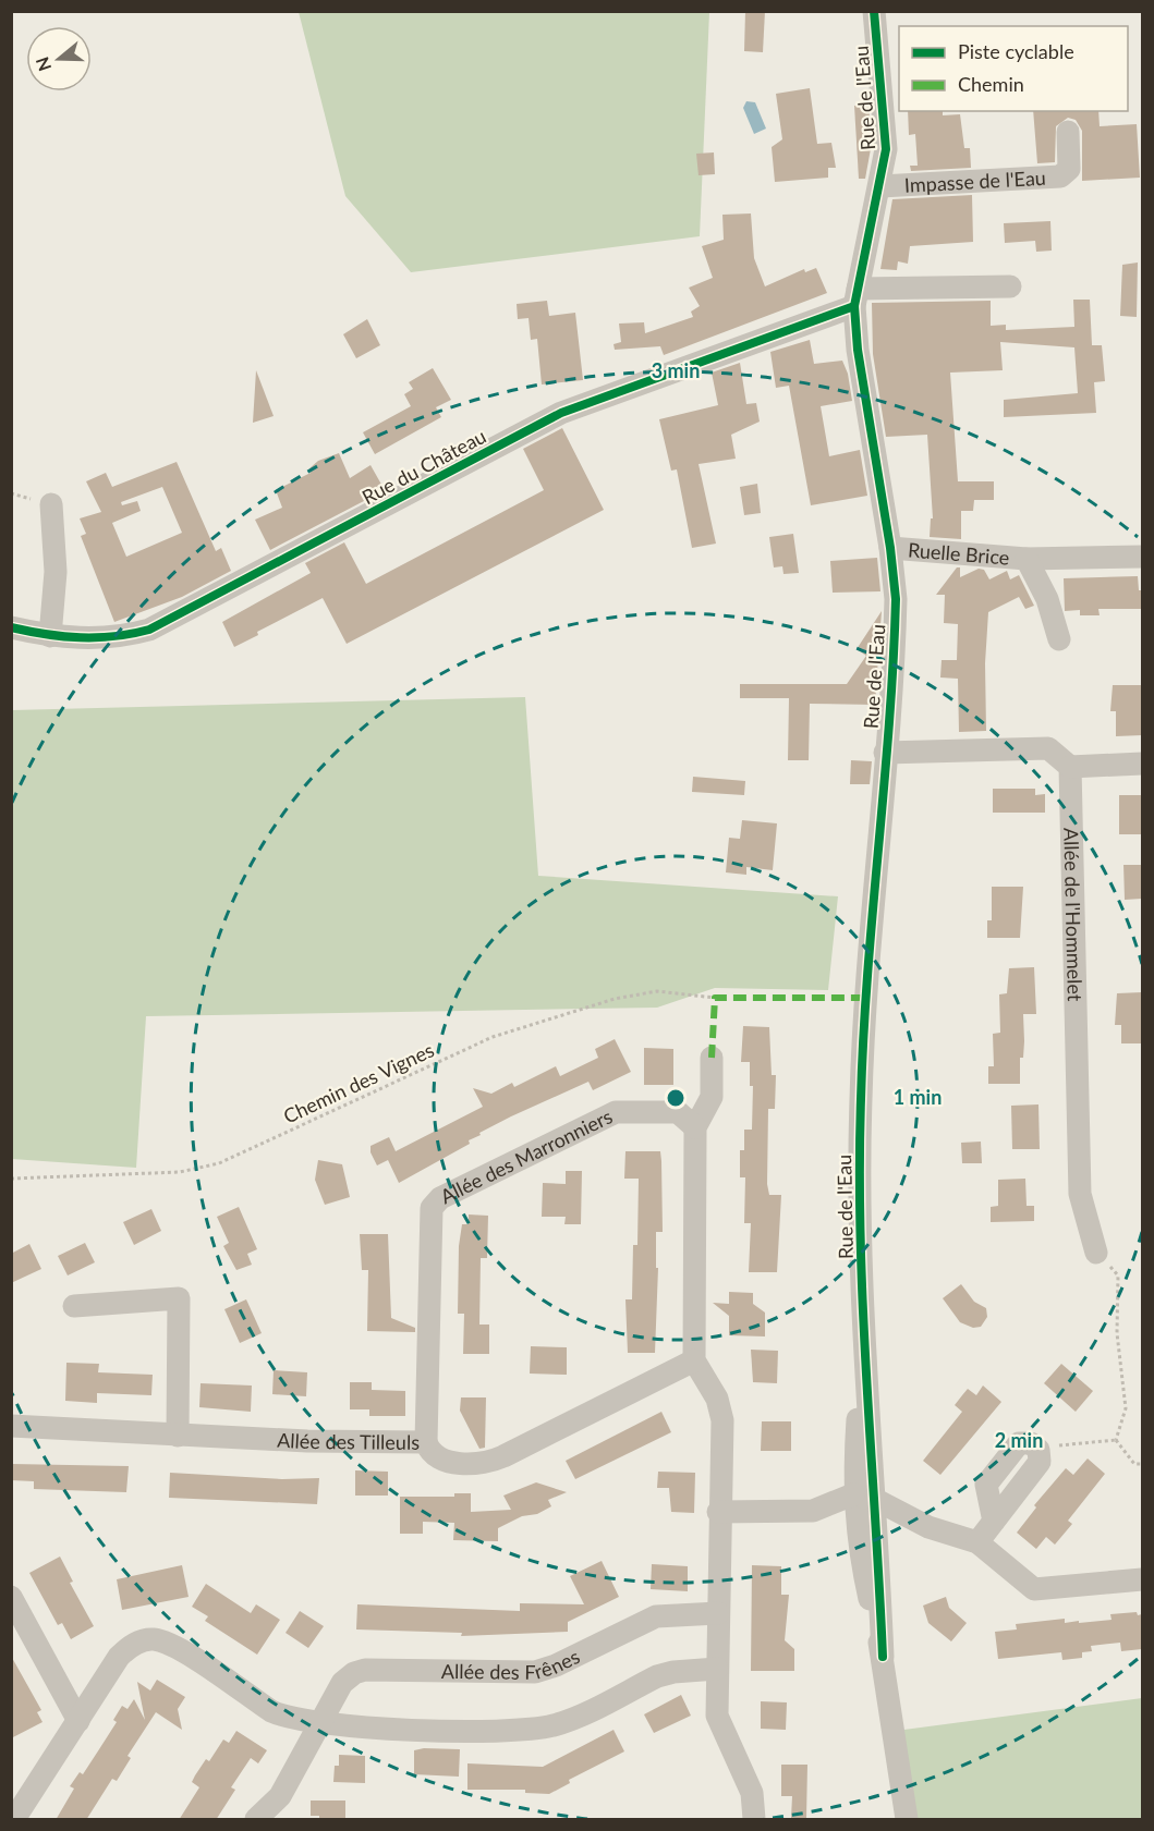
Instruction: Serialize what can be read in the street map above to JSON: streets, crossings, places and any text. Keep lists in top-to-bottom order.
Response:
{
  "streets": {
    "street": [
      "Rue de l'Eau",
      "Impasse de l'Eau",
      "Rue du Château",
      "Ruelle Brice",
      "Allée de l'Hommelet",
      "Allée des Marronniers",
      "Allée des Tilleuls",
      "Allée des Frênes"
    ],
    "path": ["Chemin des Vignes"]
  },
  "crossings": [
    ["Rue de l'Eau", "Impasse de l'Eau"],
    ["Rue de l'Eau", "Rue du Château"],
    ["Rue de l'Eau", "Ruelle Brice"],
    ["Allée des Marronniers", "Allée des Tilleuls"]
  ],
  "legend": ["Piste cyclable", "Chemin"],
  "north": "left",
  "rings": ["3 min", "1 min", "2 min"]
}
